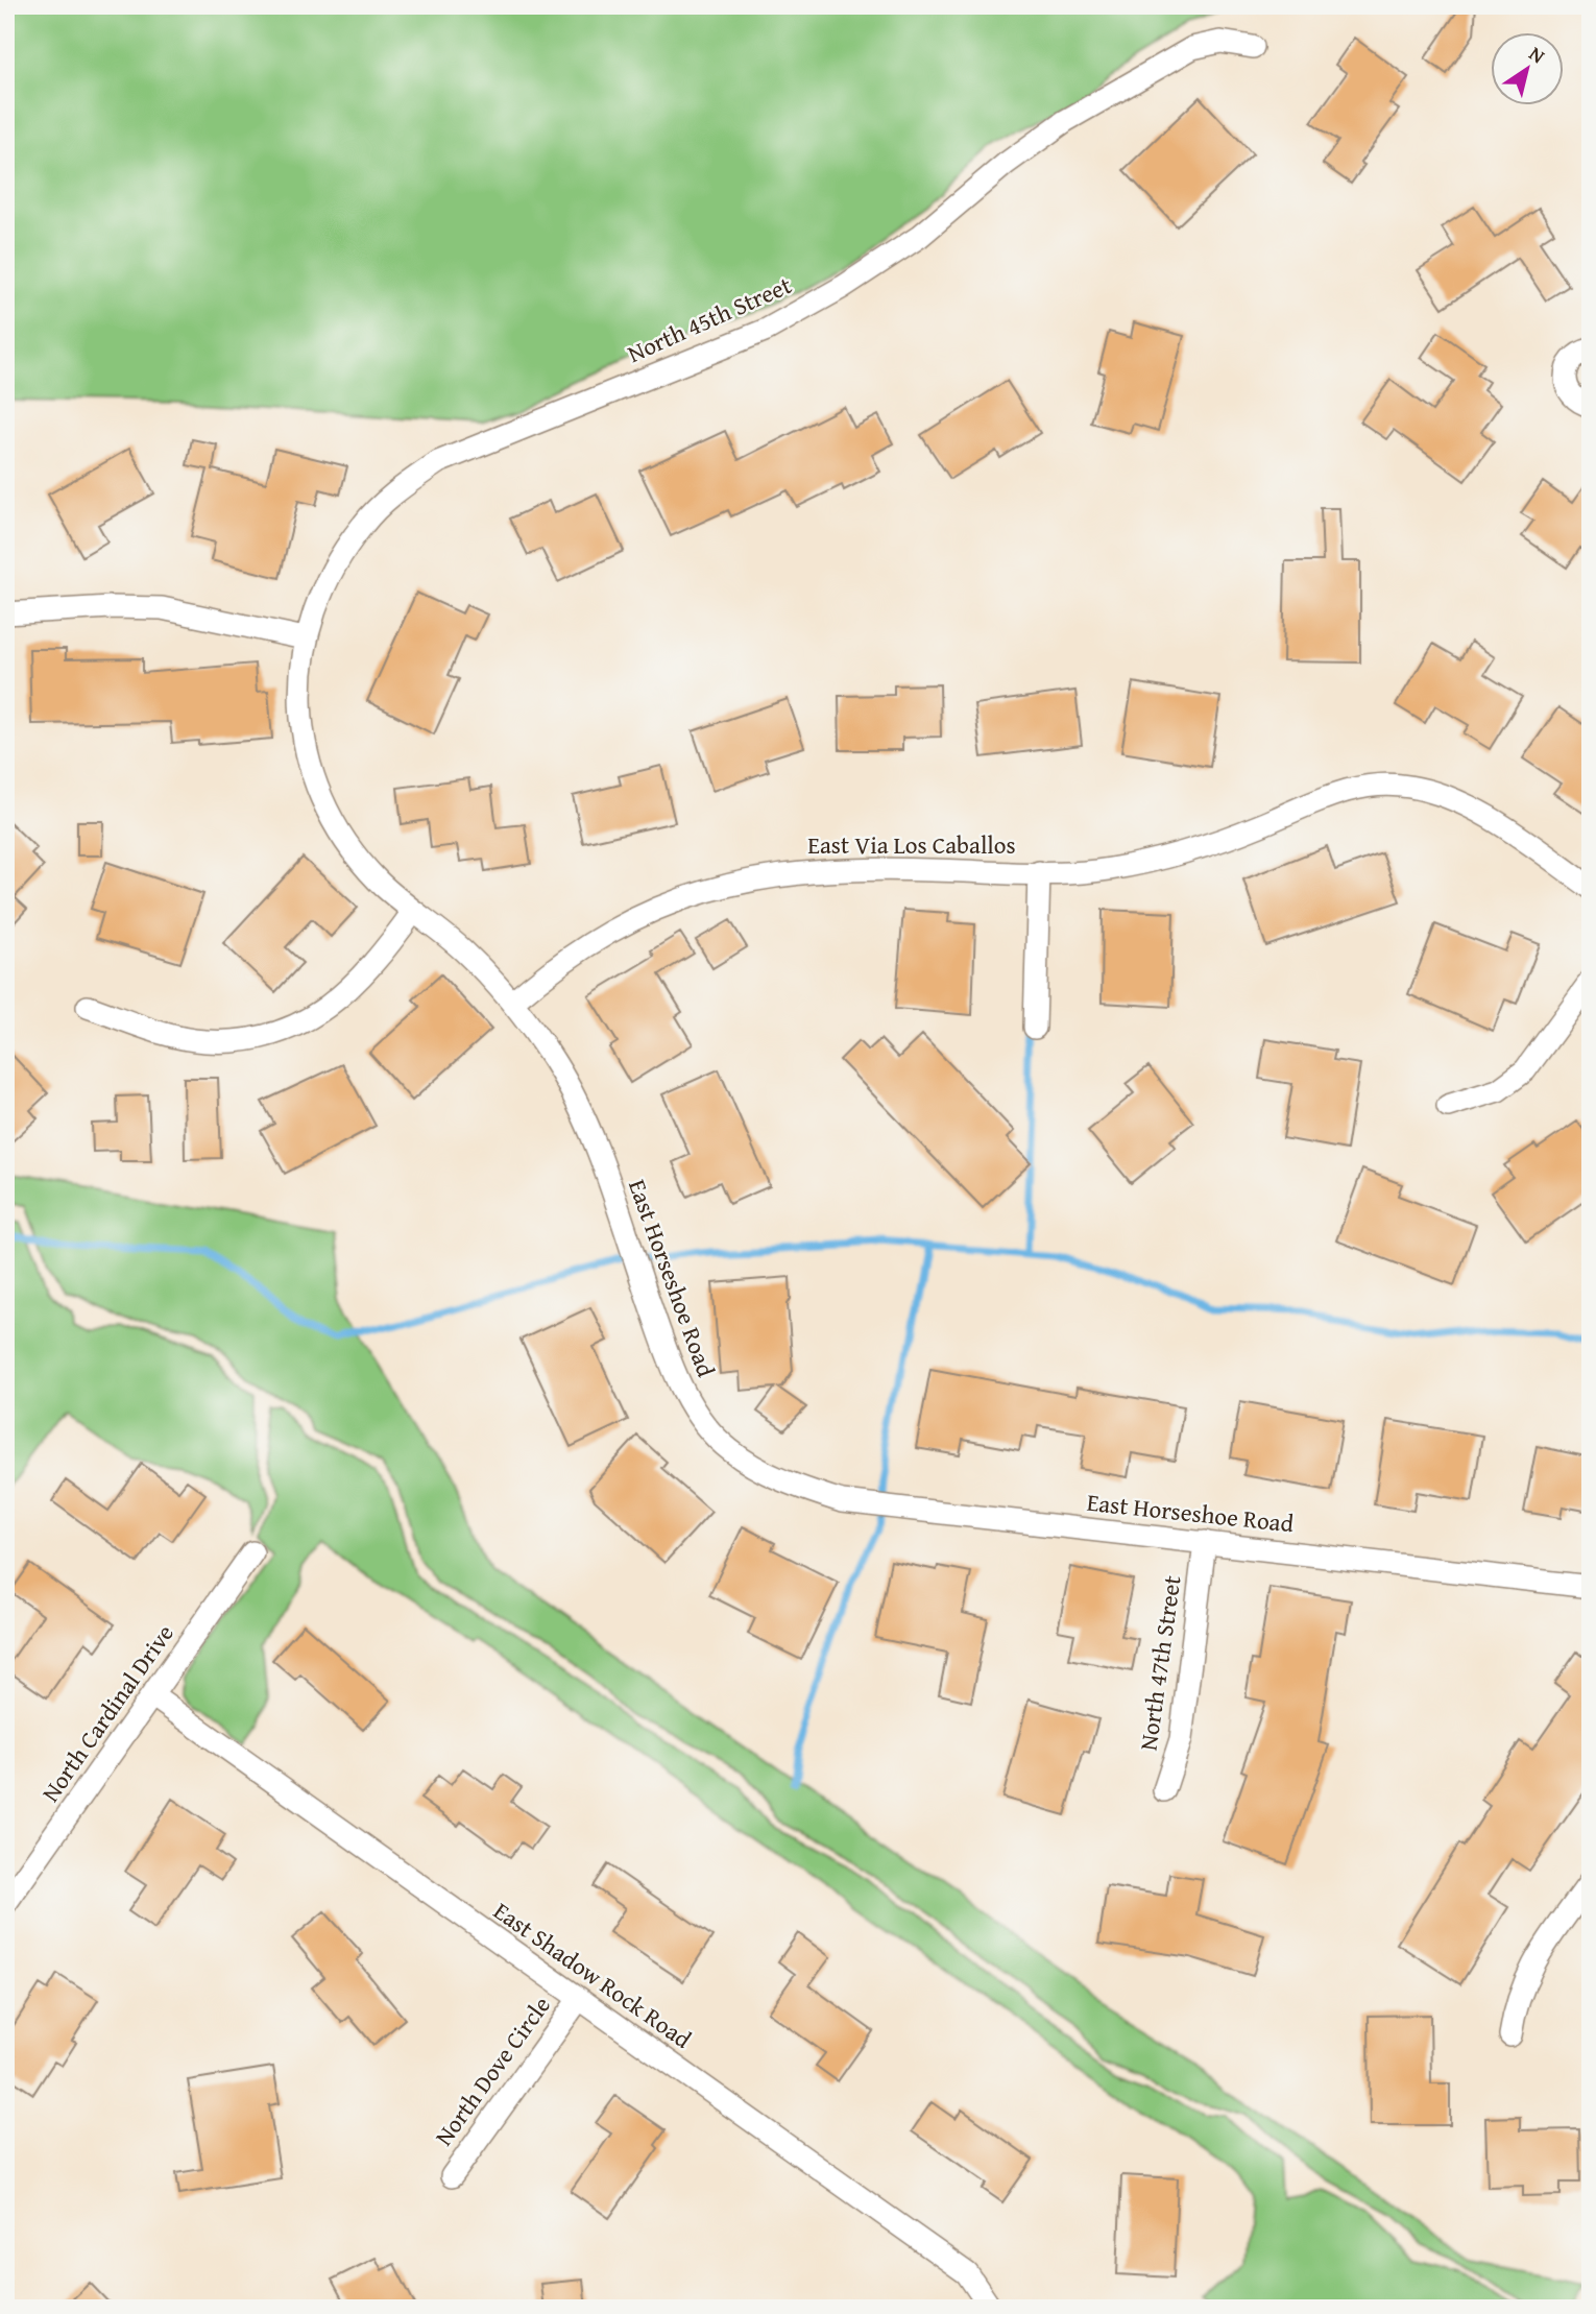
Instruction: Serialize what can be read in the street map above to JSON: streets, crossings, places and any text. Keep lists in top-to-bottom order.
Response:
{
  "streets": {
    "street": [
      "North 45th Street",
      "East Via Los Caballos",
      "East Horseshoe Road",
      "North 47th Street",
      "North Cardinal Drive",
      "East Shadow Rock Road",
      "North Dove Circle"
    ]
  },
  "crossings": [
    ["North 45th Street", "East Horseshoe Road"],
    ["East Via Los Caballos", "East Horseshoe Road"],
    ["East Horseshoe Road", "North 47th Street"],
    ["North Cardinal Drive", "East Shadow Rock Road"],
    ["East Shadow Rock Road", "North Dove Circle"]
  ],
  "north": "top right"
}
